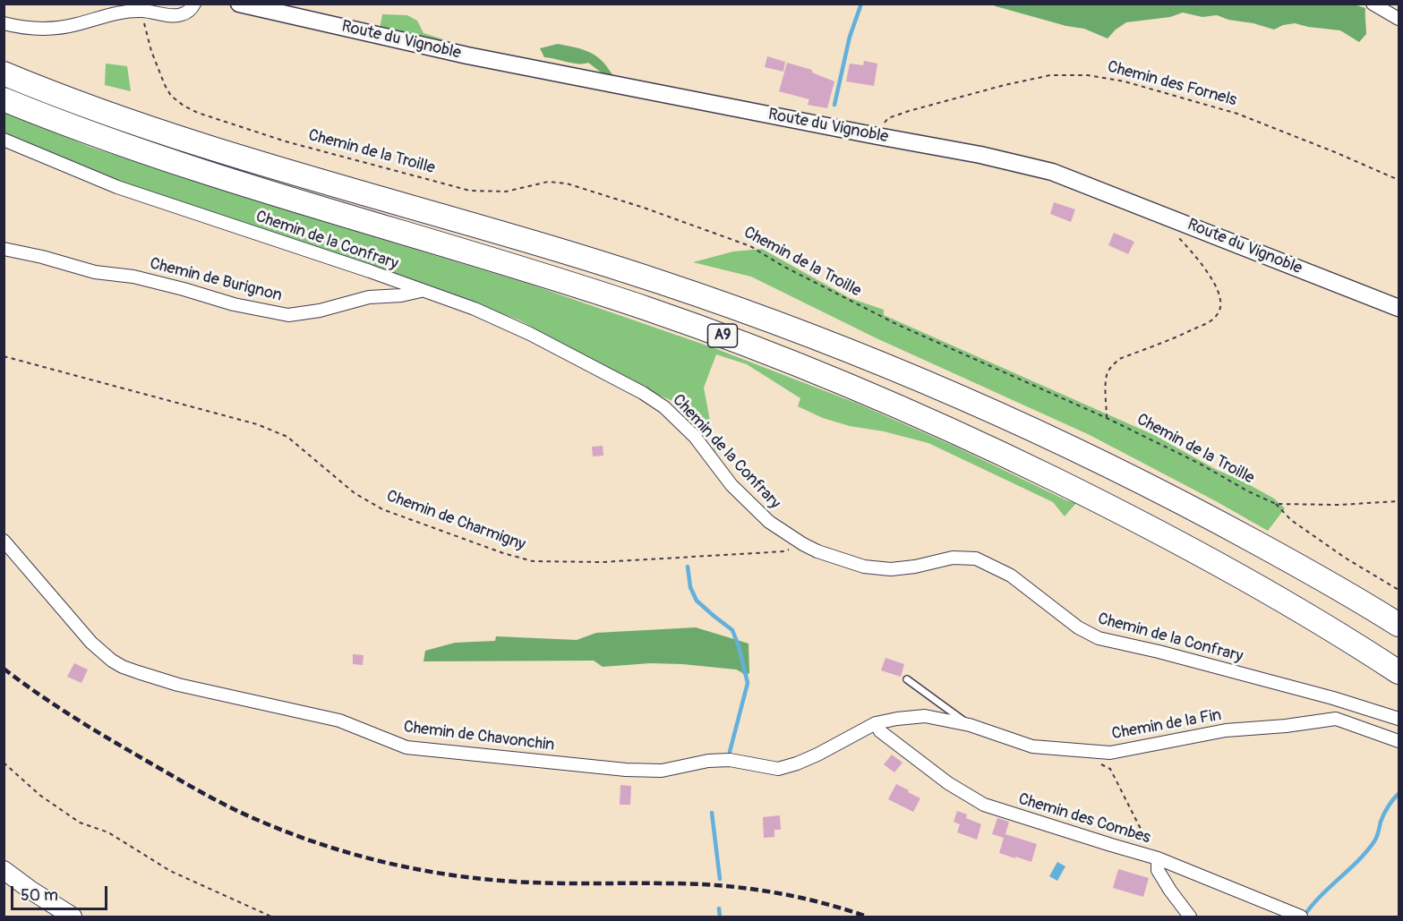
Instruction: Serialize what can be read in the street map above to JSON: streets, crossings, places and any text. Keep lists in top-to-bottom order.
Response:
{
  "streets": {
    "highway": ["A9"],
    "street": [
      "Route du Vignoble",
      "Chemin de la Confrary",
      "Chemin de Burignon",
      "Chemin de la Fin",
      "Chemin de Chavonchin",
      "Chemin des Combes"
    ],
    "path": ["Chemin des Fornels", "Chemin de la Troille", "Chemin de Charmigny"]
  },
  "crossings": [
    ["Route du Vignoble", "Chemin des Fornels"],
    ["Chemin de la Confrary", "Chemin de Burignon"],
    ["Chemin de la Confrary", "Chemin de Charmigny"],
    ["Chemin de la Fin", "Chemin de Chavonchin"],
    ["Chemin de la Fin", "Chemin des Combes"],
    ["Chemin de Chavonchin", "Chemin des Combes"]
  ],
  "scale_bar": "50 m"
}
